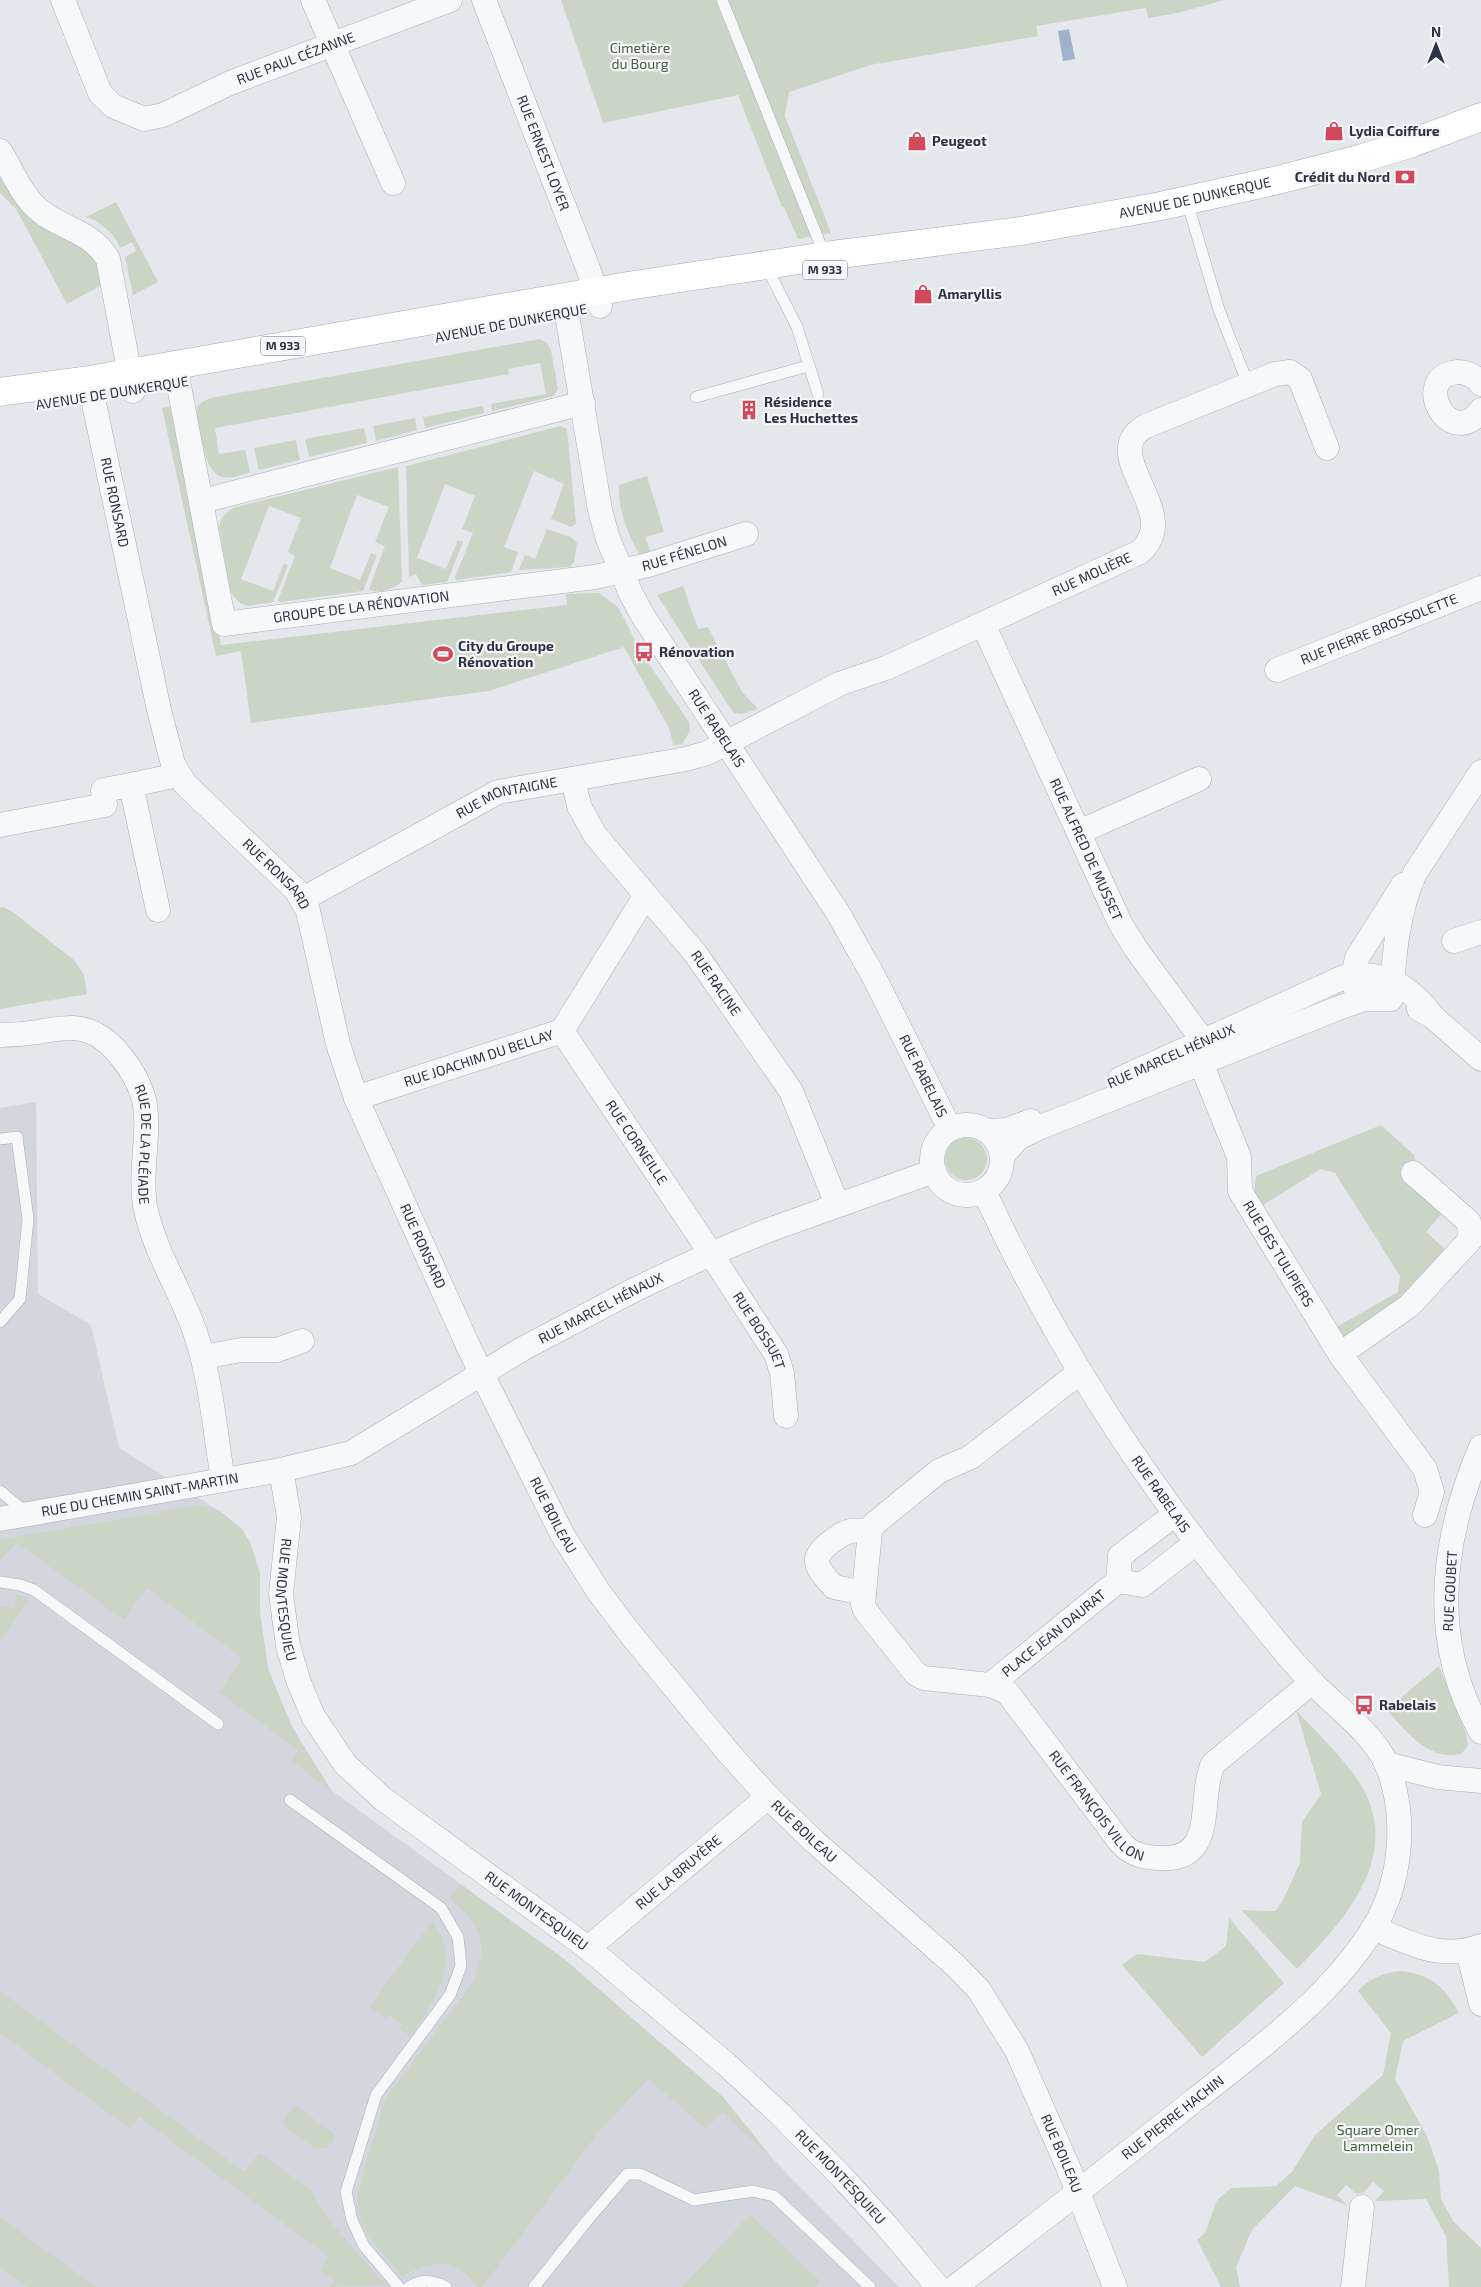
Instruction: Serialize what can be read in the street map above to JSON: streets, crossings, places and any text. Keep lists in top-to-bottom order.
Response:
{
  "streets": {
    "main road": ["AVENUE DE DUNKERQUE", "M 933"],
    "street": [
      "RUE PAUL CÉZANNE",
      "RUE ERNEST LOYER",
      "RUE RONSARD",
      "RUE FÉNELON",
      "RUE MOLIÈRE",
      "GROUPE DE LA RÉNOVATION",
      "RUE PIERRE BROSSOLETTE",
      "RUE RABELAIS",
      "RUE MONTAIGNE",
      "RUE ALFRED DE MUSSET",
      "RUE RACINE",
      "RUE MARCEL HÉNAUX",
      "RUE JOACHIM DU BELLAY",
      "RUE CORNEILLE",
      "RUE DE LA PLÉIADE",
      "RUE DES TULIPIERS",
      "RUE BOSSUET",
      "RUE DU CHEMIN SAINT-MARTIN",
      "RUE BOILEAU",
      "RUE GOUBET",
      "RUE MONTESQUIEU",
      "PLACE JEAN DAURAT",
      "RUE FRANÇOIS VILLON",
      "RUE LA BRUYÈRE",
      "RUE PIERRE HACHIN"
    ]
  },
  "crossings": [
    ["RUE ERNEST LOYER", "AVENUE DE DUNKERQUE"],
    ["AVENUE DE DUNKERQUE", "RUE RONSARD"],
    ["AVENUE DE DUNKERQUE", "GROUPE DE LA RÉNOVATION"],
    ["AVENUE DE DUNKERQUE", "RUE RABELAIS"],
    ["RUE RONSARD", "RUE MONTAIGNE"],
    ["RUE RONSARD", "RUE MARCEL HÉNAUX"],
    ["RUE RONSARD", "RUE JOACHIM DU BELLAY"],
    ["RUE RONSARD", "RUE BOILEAU"],
    ["RUE FÉNELON", "GROUPE DE LA RÉNOVATION"],
    ["RUE FÉNELON", "RUE RABELAIS"],
    ["RUE MOLIÈRE", "RUE RABELAIS"],
    ["RUE MOLIÈRE", "RUE MONTAIGNE"],
    ["RUE MOLIÈRE", "RUE ALFRED DE MUSSET"],
    ["GROUPE DE LA RÉNOVATION", "RUE RABELAIS"],
    ["RUE RABELAIS", "RUE MONTAIGNE"],
    ["RUE RABELAIS", "RUE MARCEL HÉNAUX"],
    ["RUE RABELAIS", "PLACE JEAN DAURAT"],
    ["RUE RABELAIS", "RUE FRANÇOIS VILLON"],
    ["RUE RABELAIS", "RUE PIERRE HACHIN"],
    ["RUE MONTAIGNE", "RUE RACINE"],
    ["RUE ALFRED DE MUSSET", "RUE MARCEL HÉNAUX"],
    ["RUE ALFRED DE MUSSET", "RUE DES TULIPIERS"],
    ["RUE RACINE", "RUE MARCEL HÉNAUX"],
    ["RUE RACINE", "RUE JOACHIM DU BELLAY"],
    ["RUE MARCEL HÉNAUX", "RUE CORNEILLE"],
    ["RUE MARCEL HÉNAUX", "RUE DES TULIPIERS"],
    ["RUE MARCEL HÉNAUX", "RUE BOSSUET"],
    ["RUE MARCEL HÉNAUX", "RUE DU CHEMIN SAINT-MARTIN"],
    ["RUE MARCEL HÉNAUX", "RUE BOILEAU"],
    ["RUE MARCEL HÉNAUX", "RUE MONTESQUIEU"],
    ["RUE JOACHIM DU BELLAY", "RUE CORNEILLE"],
    ["RUE CORNEILLE", "RUE BOSSUET"],
    ["RUE DE LA PLÉIADE", "RUE DU CHEMIN SAINT-MARTIN"],
    ["RUE DU CHEMIN SAINT-MARTIN", "RUE MONTESQUIEU"],
    ["RUE BOILEAU", "RUE LA BRUYÈRE"],
    ["RUE BOILEAU", "RUE PIERRE HACHIN"],
    ["RUE MONTESQUIEU", "RUE LA BRUYÈRE"],
    ["PLACE JEAN DAURAT", "RUE FRANÇOIS VILLON"]
  ],
  "parks": ["Cimetière du Bourg", "Square Omer Lammelein"],
  "places": {
    "shop": ["Lydia Coiffure", "Peugeot", "Amaryllis"],
    "bank": ["Crédit du Nord"],
    "building": ["Résidence Les Huchettes"],
    "bus stop": ["Rénovation", "Rabelais"],
    "sports": ["City du Groupe Rénovation"]
  },
  "north": "top"
}
